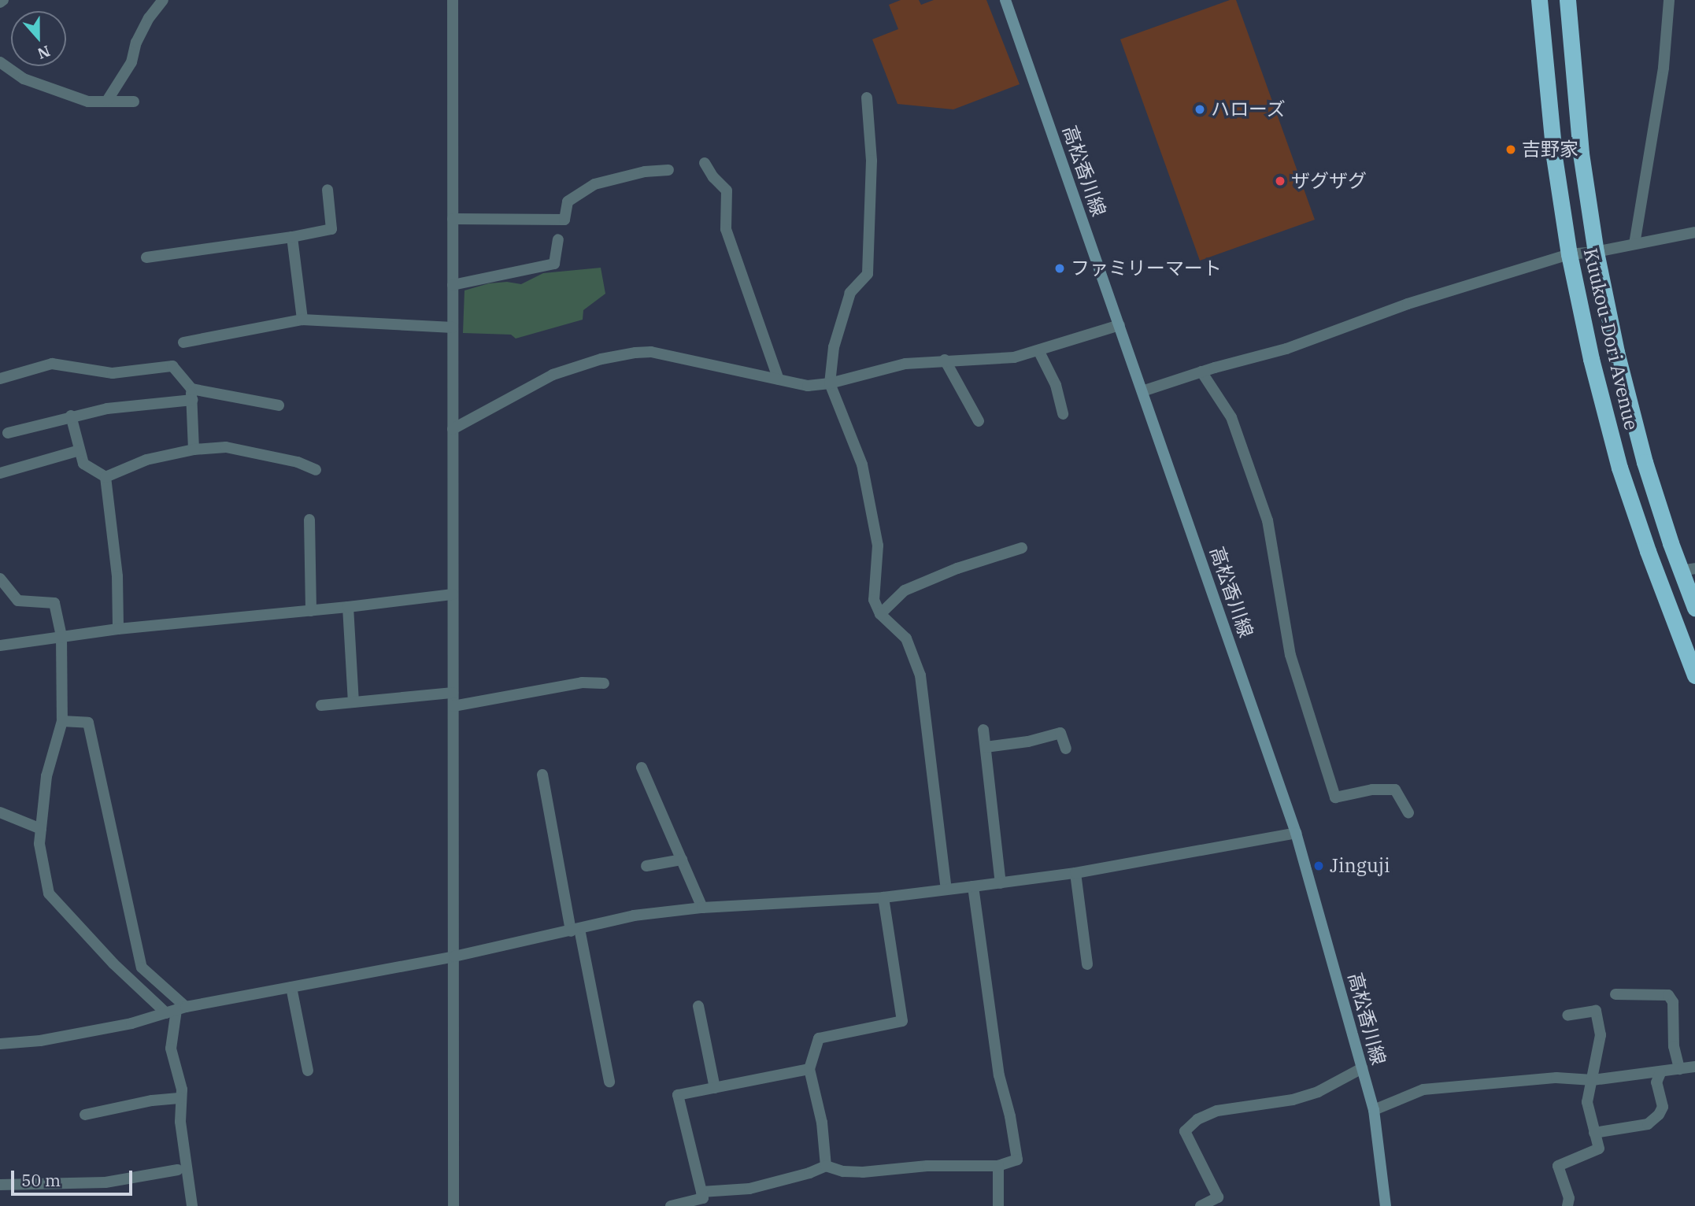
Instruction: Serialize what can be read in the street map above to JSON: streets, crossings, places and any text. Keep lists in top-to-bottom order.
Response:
{
  "streets": {
    "highway": ["Kuukou-Dori Avenue"],
    "main road": ["高松香川線"]
  },
  "places": [
    "ハローズ",
    "吉野家",
    "ザグザグ",
    "ファミリーマート",
    "Jinguji"
  ],
  "scale_bar": "50 m",
  "north": "bottom"
}
